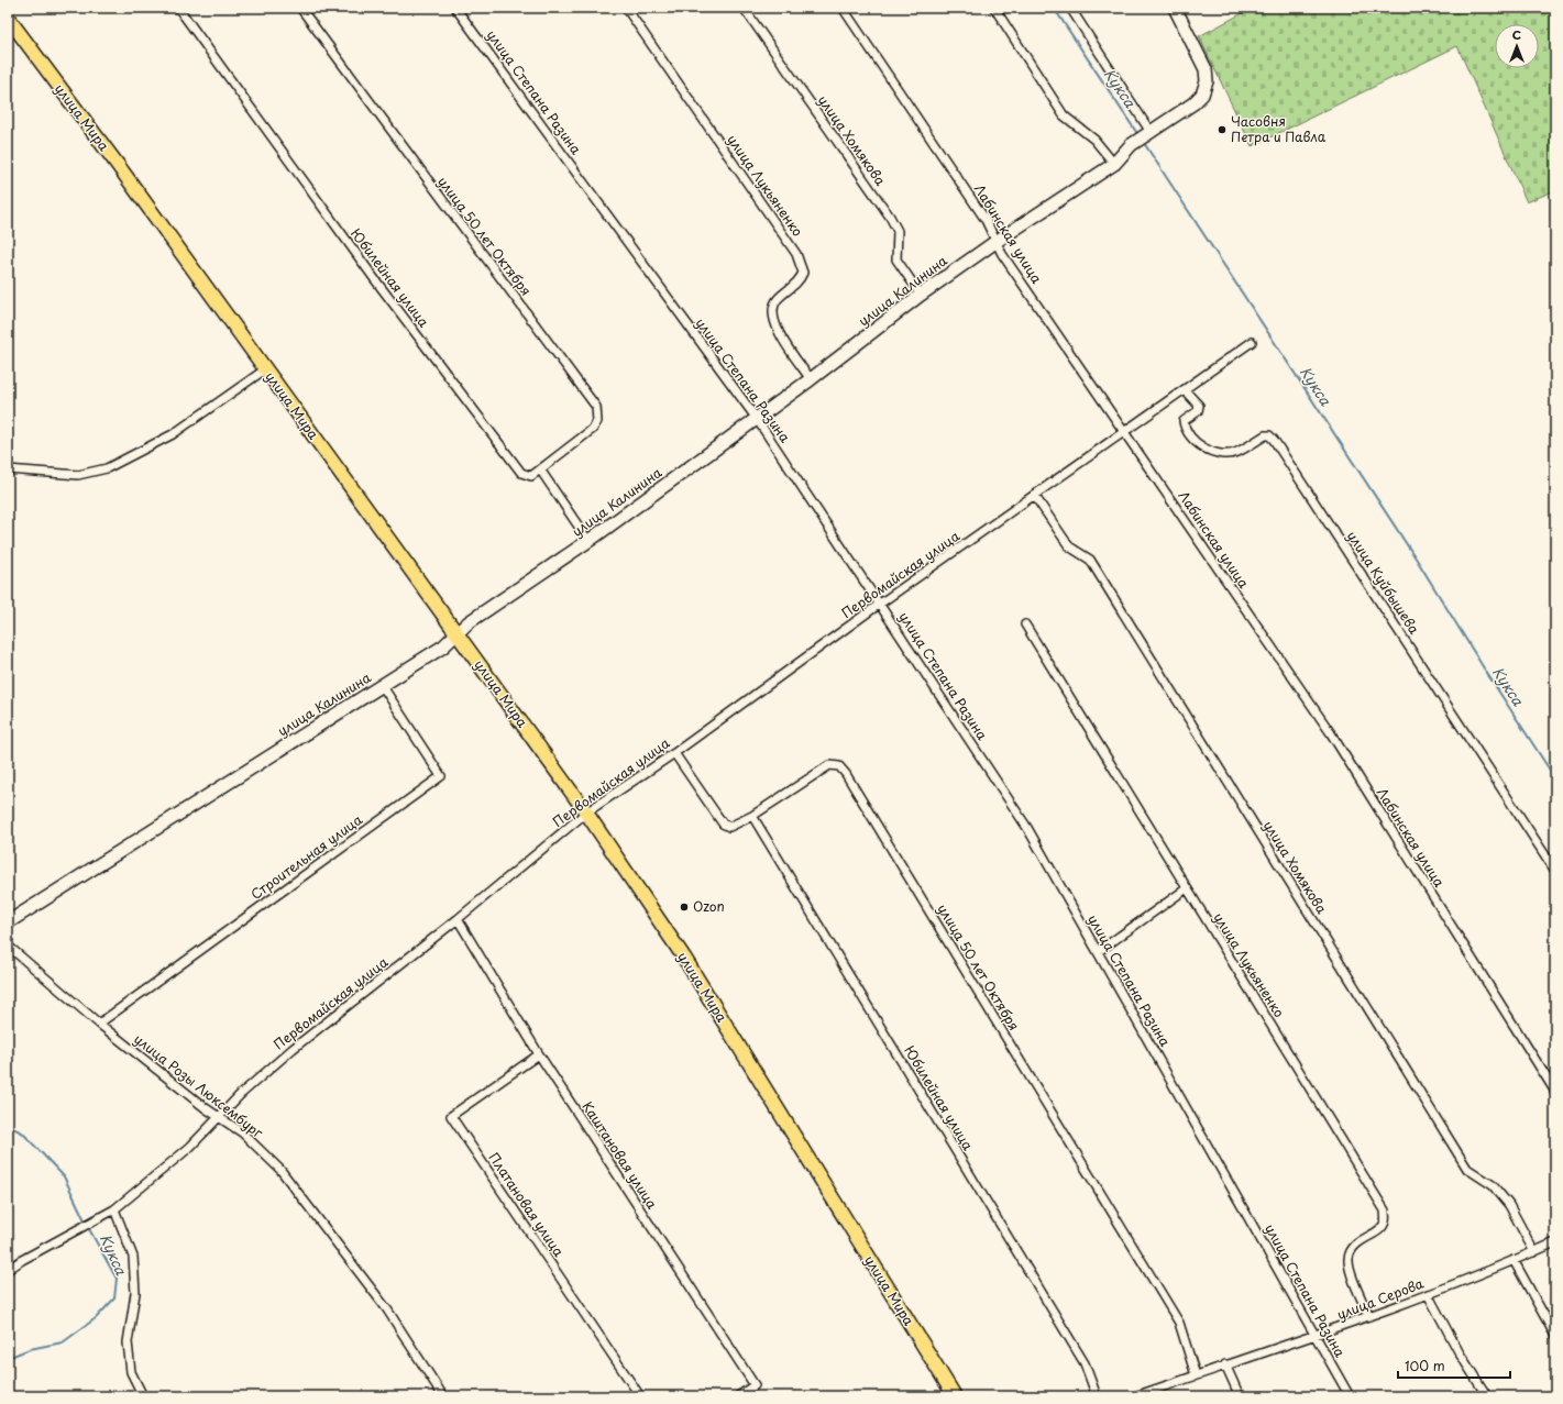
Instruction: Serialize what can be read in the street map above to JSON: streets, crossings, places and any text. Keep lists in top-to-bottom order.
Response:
{
  "streets": {
    "main road": ["улица Мира"],
    "street": [
      "улица Степана Разина",
      "улица Хомякова",
      "улица Лукьяненко",
      "Лабинская улица",
      "улица 50 лет Октября",
      "Юбилейная улица",
      "улица Калинина",
      "Первомайская улица",
      "улица Куйбышева",
      "Строительная улица",
      "улица Розы Люксембург",
      "Каштановая улица",
      "Платановая улица",
      "улица Серова"
    ]
  },
  "crossings": [
    ["улица Степана Разина", "улица Калинина"],
    ["улица Степана Разина", "Первомайская улица"],
    ["улица Степана Разина", "улица Серова"],
    ["улица Мира", "улица Калинина"],
    ["улица Мира", "Первомайская улица"],
    ["улица Хомякова", "улица Калинина"],
    ["улица Хомякова", "Первомайская улица"],
    ["улица Хомякова", "улица Серова"],
    ["улица Лукьяненко", "улица Калинина"],
    ["улица Лукьяненко", "улица Серова"],
    ["Лабинская улица", "улица Калинина"],
    ["Лабинская улица", "Первомайская улица"],
    ["улица 50 лет Октября", "Юбилейная улица"],
    ["улица 50 лет Октября", "Первомайская улица"],
    ["улица 50 лет Октября", "улица Серова"],
    ["улица Калинина", "Строительная улица"],
    ["Первомайская улица", "улица Куйбышева"],
    ["Первомайская улица", "улица Розы Люксембург"],
    ["Первомайская улица", "Каштановая улица"],
    ["Строительная улица", "улица Розы Люксембург"],
    ["Каштановая улица", "Платановая улица"]
  ],
  "water": ["Кукса"],
  "places": ["Часовня Петра и Павла", "Ozon"],
  "scale_bar": "100 m",
  "north": "top"
}
